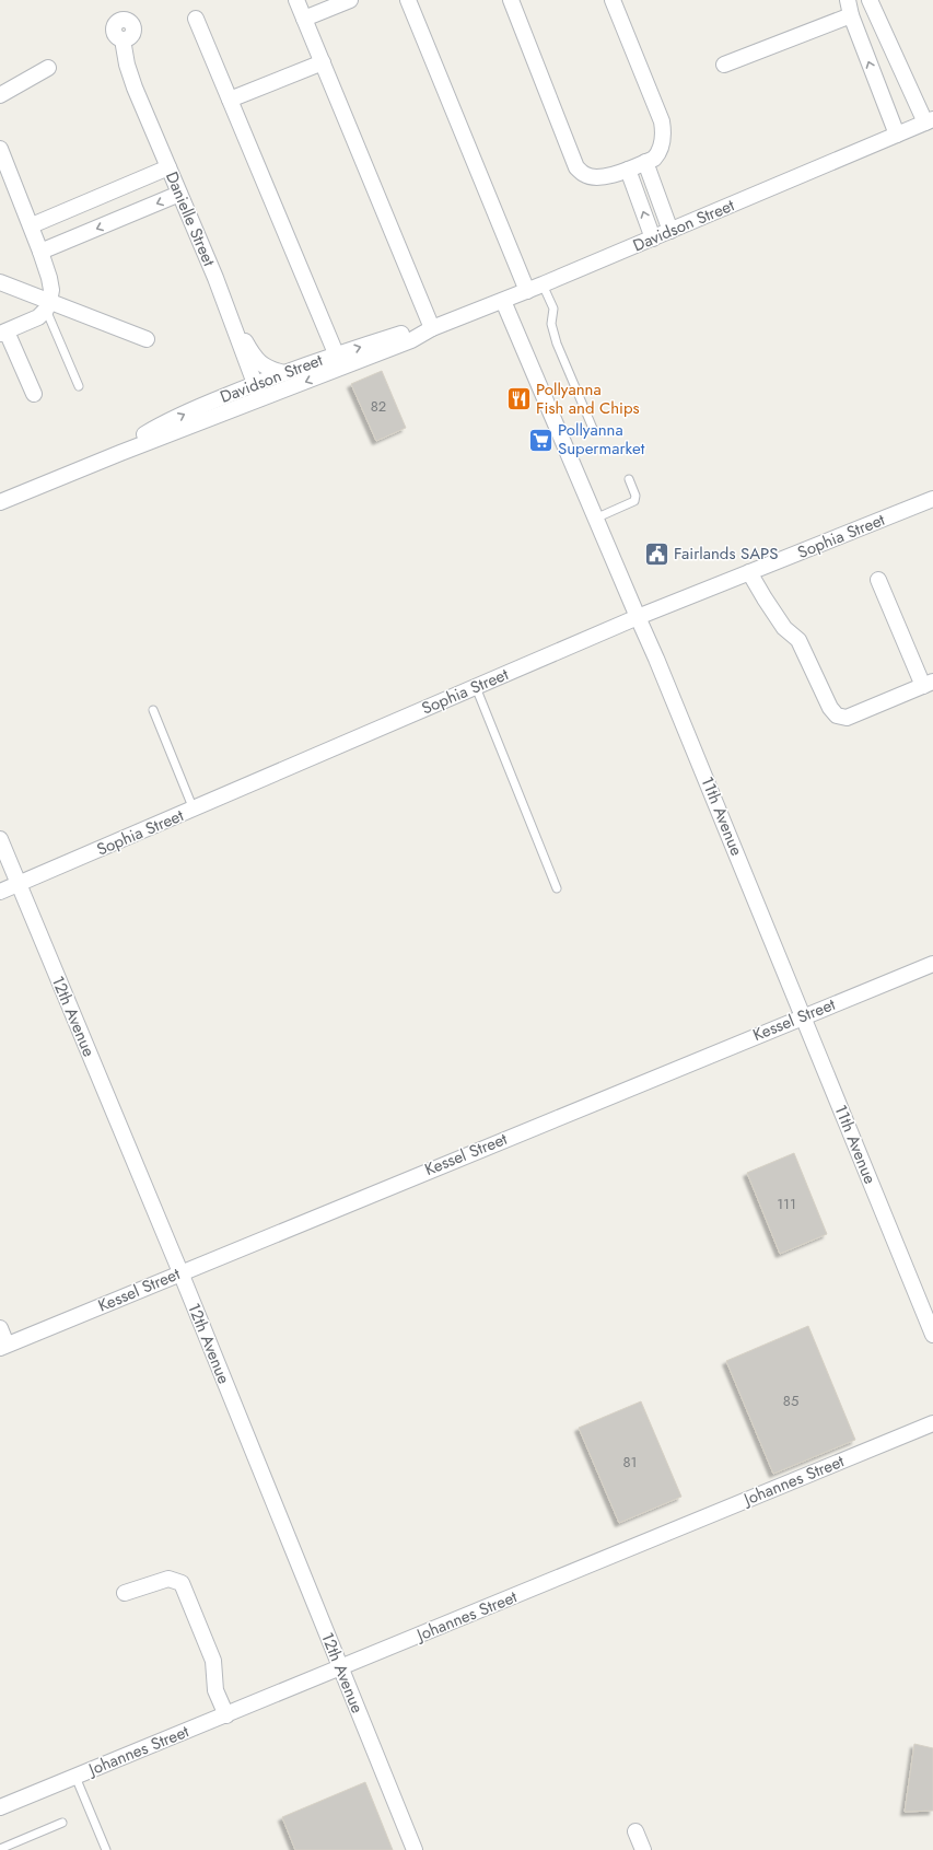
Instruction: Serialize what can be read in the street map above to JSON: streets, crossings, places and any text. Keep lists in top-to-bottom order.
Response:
{
  "streets": {
    "street": [
      "Danielle Street",
      "Davidson Street",
      "Sophia Street",
      "11th Avenue",
      "12th Avenue",
      "Kessel Street",
      "Johannes Street"
    ]
  },
  "crossings": [
    ["Danielle Street", "Davidson Street"],
    ["Davidson Street", "11th Avenue"],
    ["Sophia Street", "11th Avenue"],
    ["Sophia Street", "12th Avenue"],
    ["11th Avenue", "Kessel Street"],
    ["12th Avenue", "Kessel Street"],
    ["12th Avenue", "Johannes Street"]
  ],
  "places": {
    "restaurant": ["Pollyanna Fish and Chips"],
    "supermarket": ["Pollyanna Supermarket"],
    "public building": ["Fairlands SAPS"]
  },
  "house_numbers": [
    "82",
    "111",
    "85",
    "81"
  ]
}
